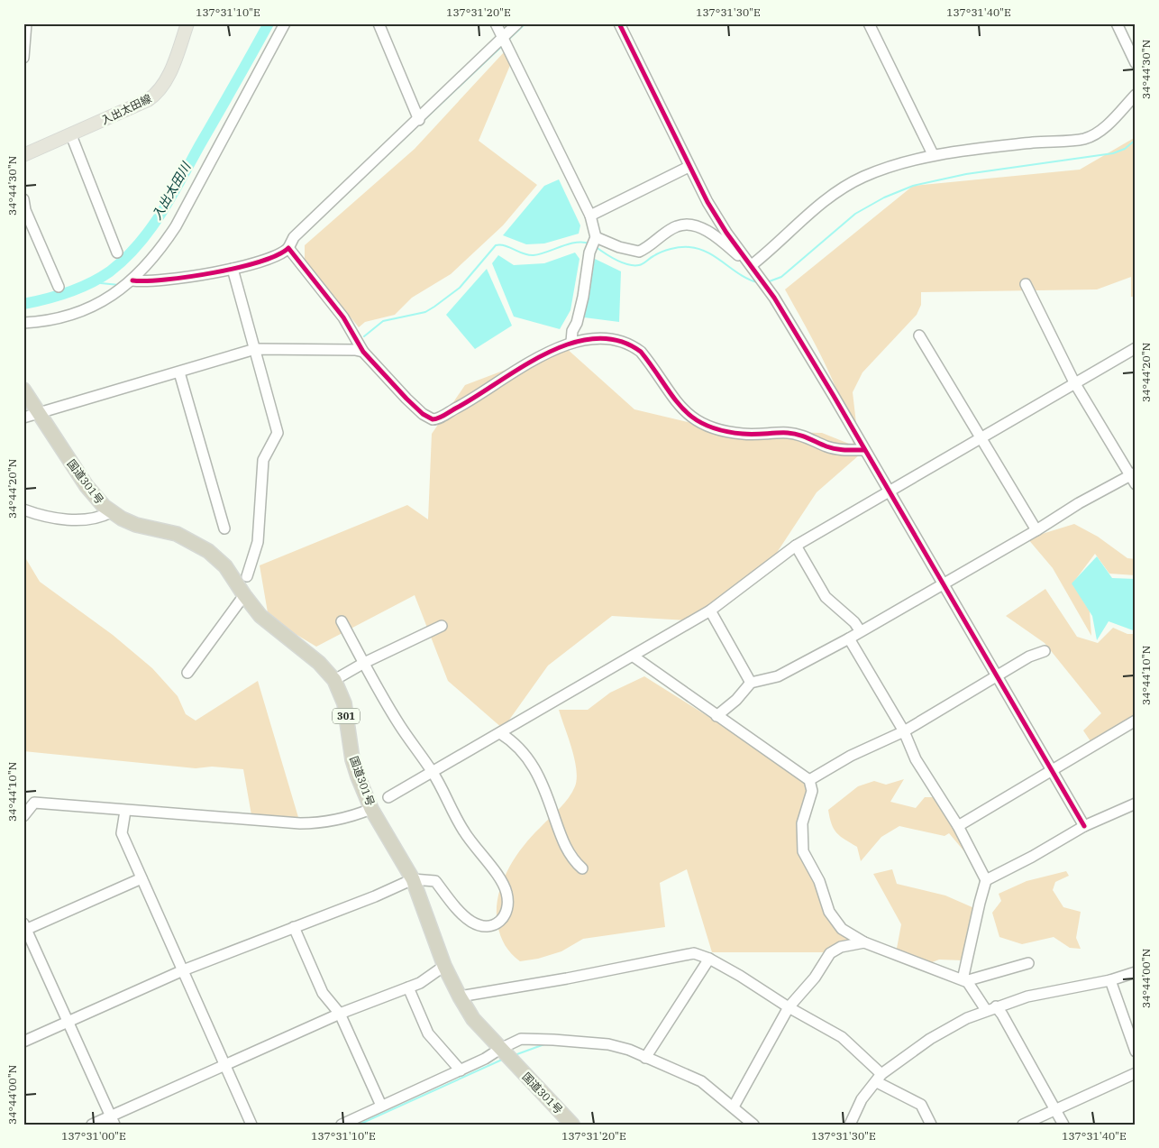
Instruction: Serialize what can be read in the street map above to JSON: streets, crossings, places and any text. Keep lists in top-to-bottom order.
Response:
{
  "streets": {
    "highway": ["国道301号", "301"],
    "main road": ["入出太田線"]
  },
  "water": ["入出太田川"],
  "coordinates": [
    "137°31'10\"E",
    "137°31'20\"E",
    "137°31'30\"E",
    "137°31'40\"E",
    "34°44'30\"N",
    "34°44'20\"N",
    "34°44'10\"N",
    "34°44'00\"N",
    "137°31'00\"E"
  ]
}
